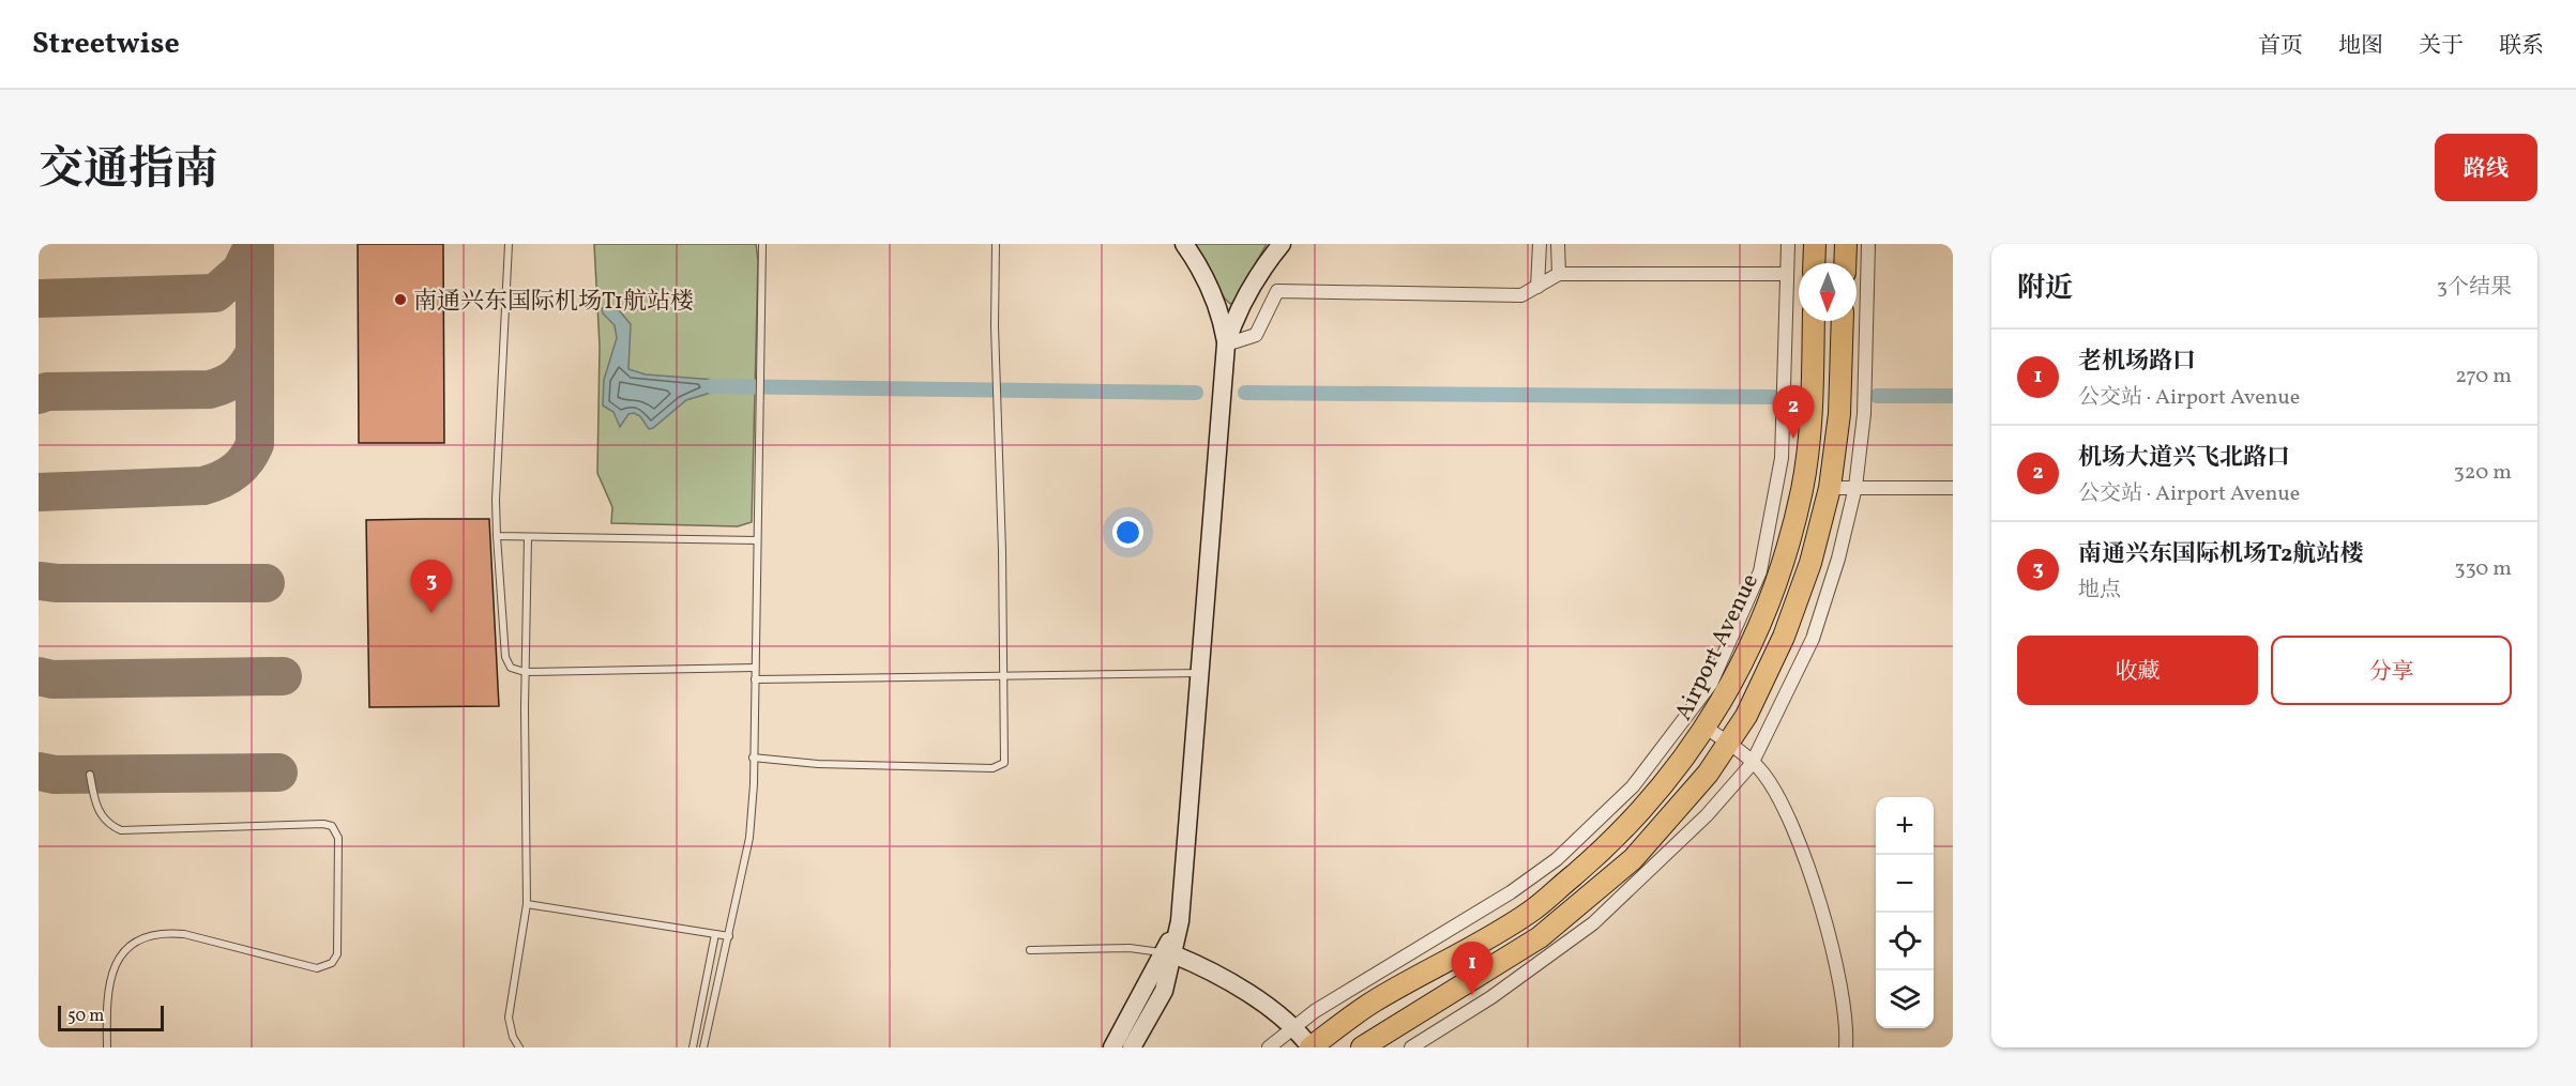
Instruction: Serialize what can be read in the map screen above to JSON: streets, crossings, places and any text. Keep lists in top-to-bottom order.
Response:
{
  "streets": {
    "main road": ["Airport Avenue"]
  },
  "places": ["南通兴东国际机场T1航站楼"],
  "scale_bar": "50 m",
  "north": "bottom",
  "page": {
    "header": "Streetwise",
    "nav": [
      "首页",
      "地图",
      "关于",
      "联系"
    ],
    "title": "交通指南",
    "buttons": [
      "路线",
      ["收藏", "分享"]
    ],
    "heading": ["附近", "3个结果"],
    "list": [
      {
        "mark": "1",
        "name": "老机场路口",
        "note": "公交站 · Airport Avenue",
        "value": "270 m"
      },
      {
        "mark": "2",
        "name": "机场大道兴飞北路口",
        "note": "公交站 · Airport Avenue",
        "value": "320 m"
      },
      {
        "mark": "3",
        "name": "南通兴东国际机场T2航站楼",
        "note": "地点",
        "value": "330 m"
      }
    ],
    "pins": ["2", "3", "1"],
    "map_buttons": ["+", "−"],
    "scale": "50 m"
  }
}
